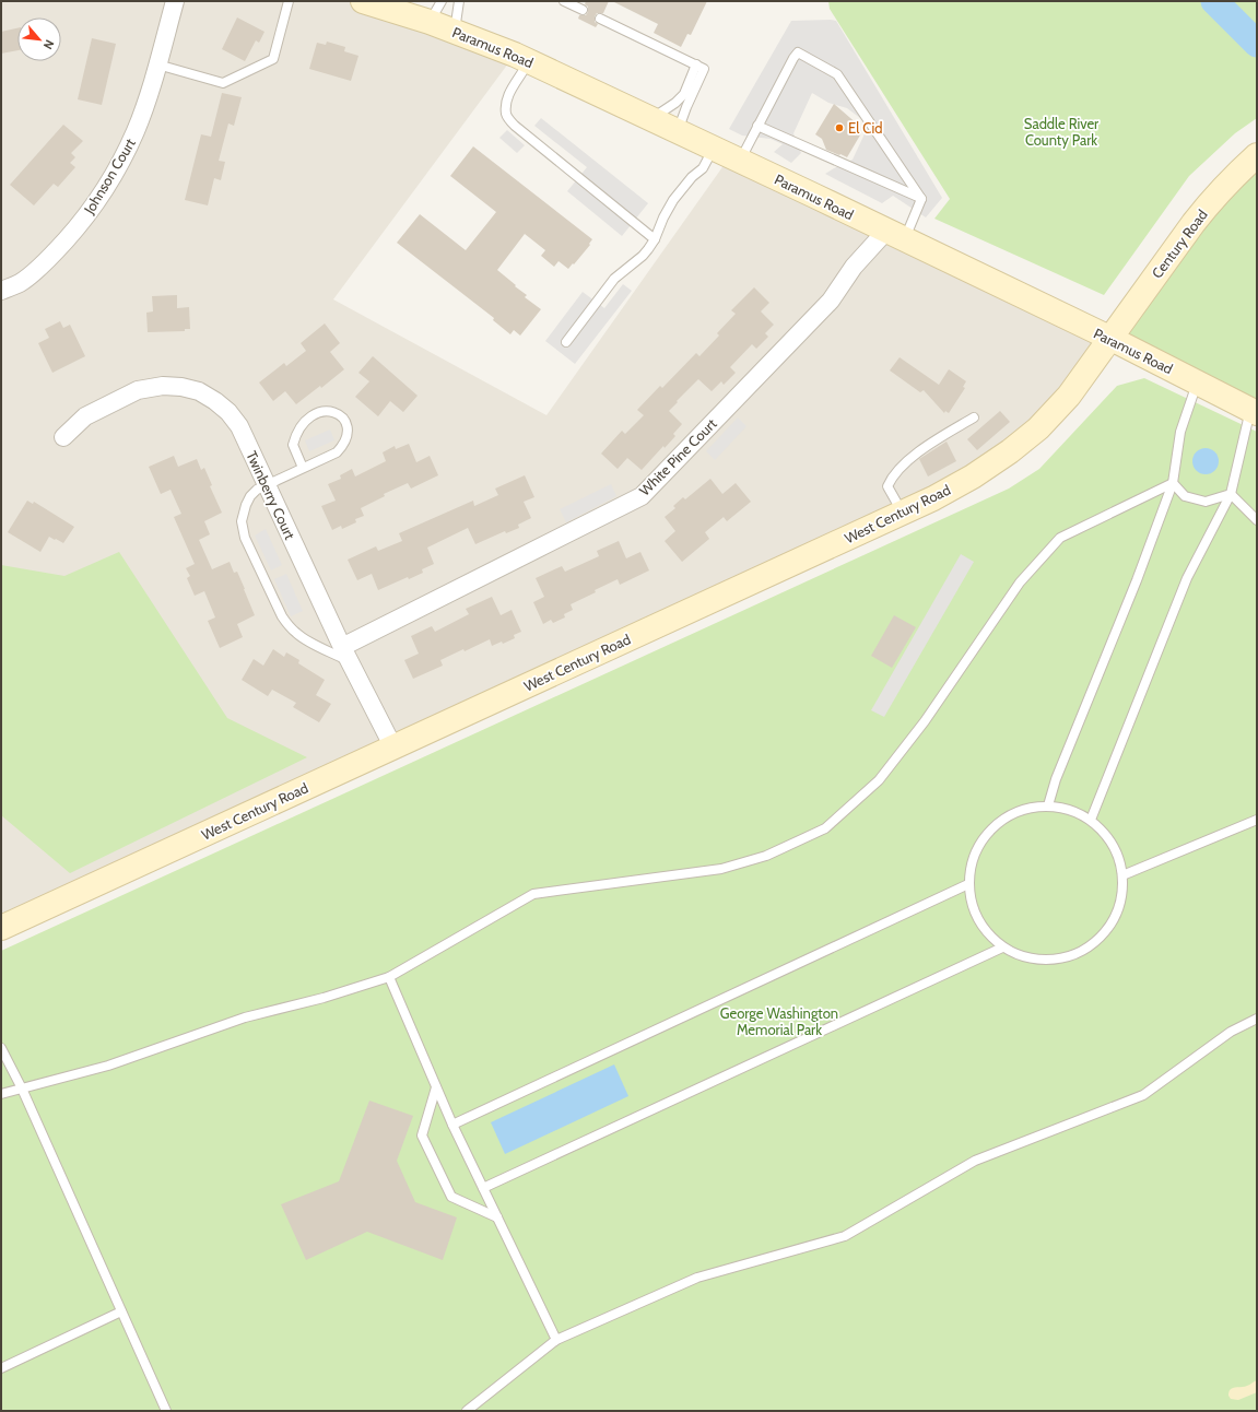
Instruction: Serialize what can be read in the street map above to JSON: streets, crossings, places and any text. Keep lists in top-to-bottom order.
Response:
{
  "streets": {
    "main road": ["Paramus Road", "Century Road", "West Century Road"],
    "street": ["Johnson Court", "White Pine Court", "Twinberry Court"]
  },
  "crossings": [
    ["Paramus Road", "Century Road"],
    ["Paramus Road", "White Pine Court"],
    ["Paramus Road", "West Century Road"],
    ["Century Road", "West Century Road"],
    ["White Pine Court", "Twinberry Court"],
    ["Twinberry Court", "West Century Road"]
  ],
  "parks": ["Saddle River County Park", "George Washington Memorial Park"],
  "places": ["El Cid"],
  "north": "bottom right"
}
